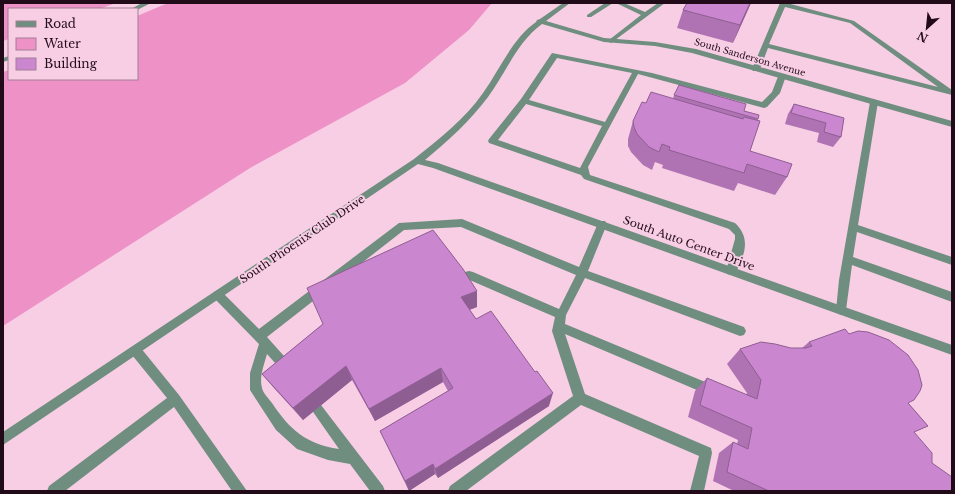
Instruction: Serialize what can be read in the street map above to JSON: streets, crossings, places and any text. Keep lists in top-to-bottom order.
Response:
{
  "streets": {
    "street": ["South Sanderson Avenue", "South Phoenix Club Drive", "South Auto Center Drive"]
  },
  "crossings": [
    ["South Sanderson Avenue", "South Phoenix Club Drive"],
    ["South Phoenix Club Drive", "South Auto Center Drive"]
  ],
  "legend": ["Road", "Water", "Building"],
  "north": "bottom left"
}
